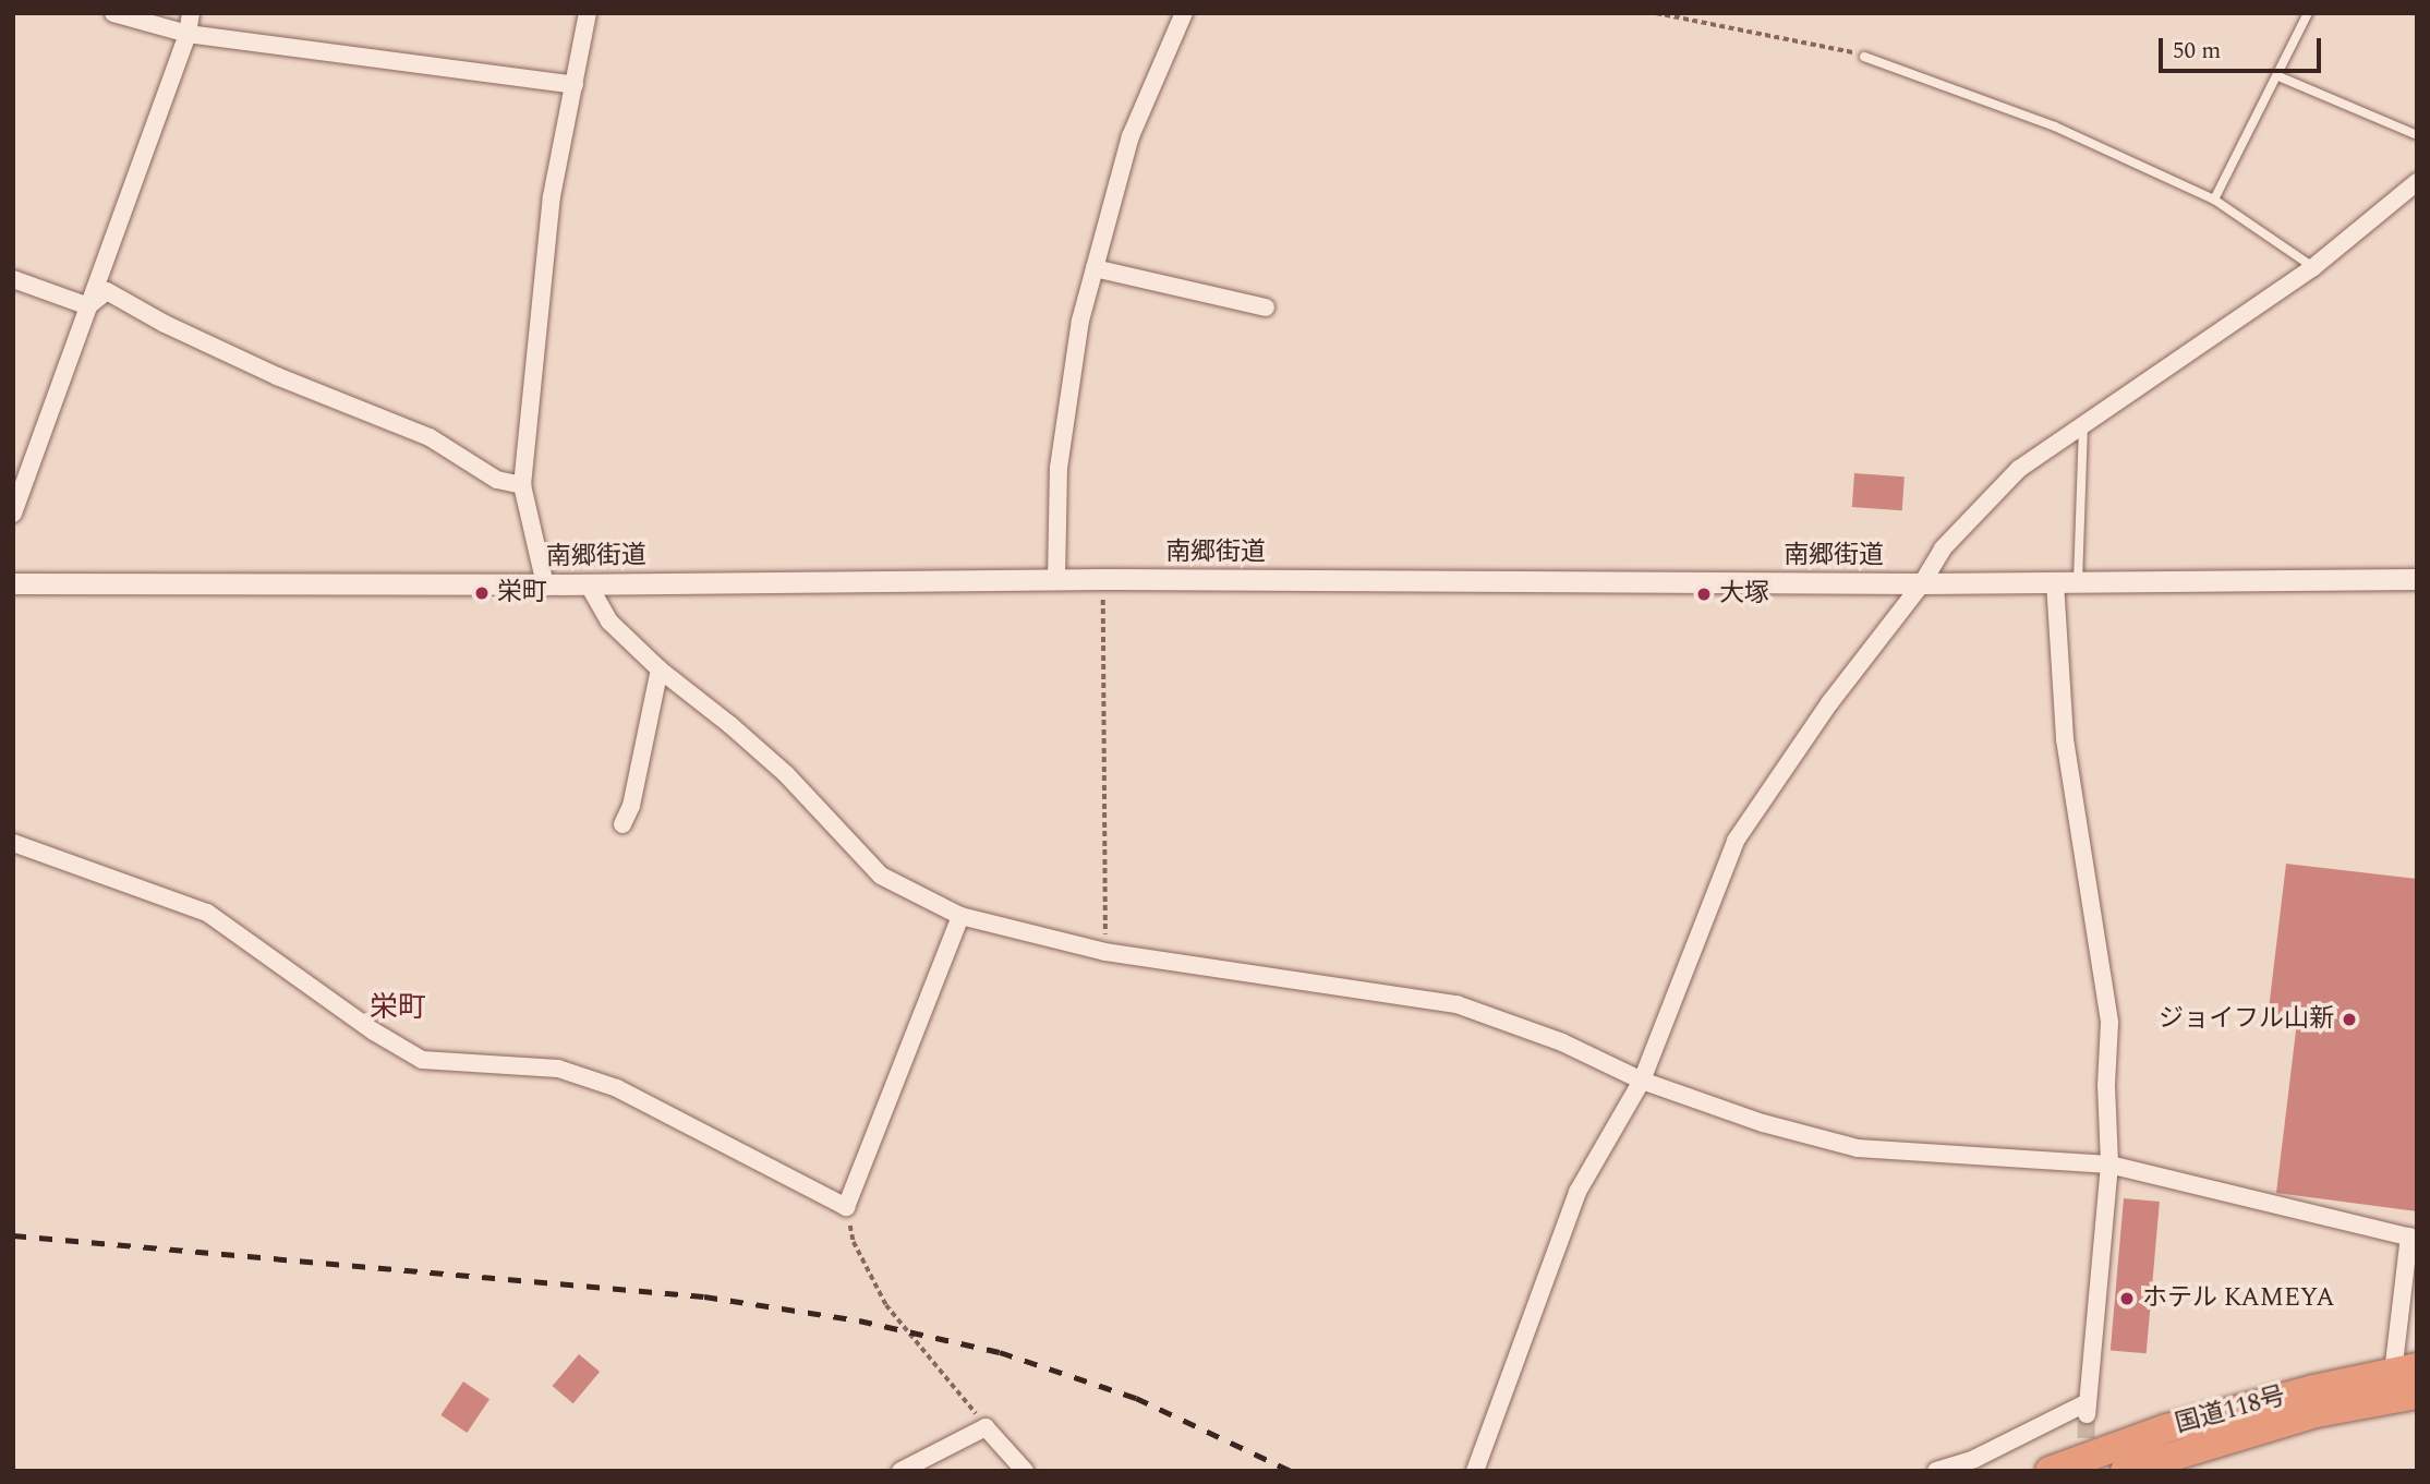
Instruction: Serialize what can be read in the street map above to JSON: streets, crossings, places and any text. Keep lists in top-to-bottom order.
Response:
{
  "streets": {
    "highway": ["国道118号"],
    "street": ["南郷街道"]
  },
  "districts": ["栄町"],
  "places": [
    "栄町",
    "大塚",
    "ジョイフル山新",
    "ホテル KAMEYA"
  ],
  "scale_bar": "50 m"
}
